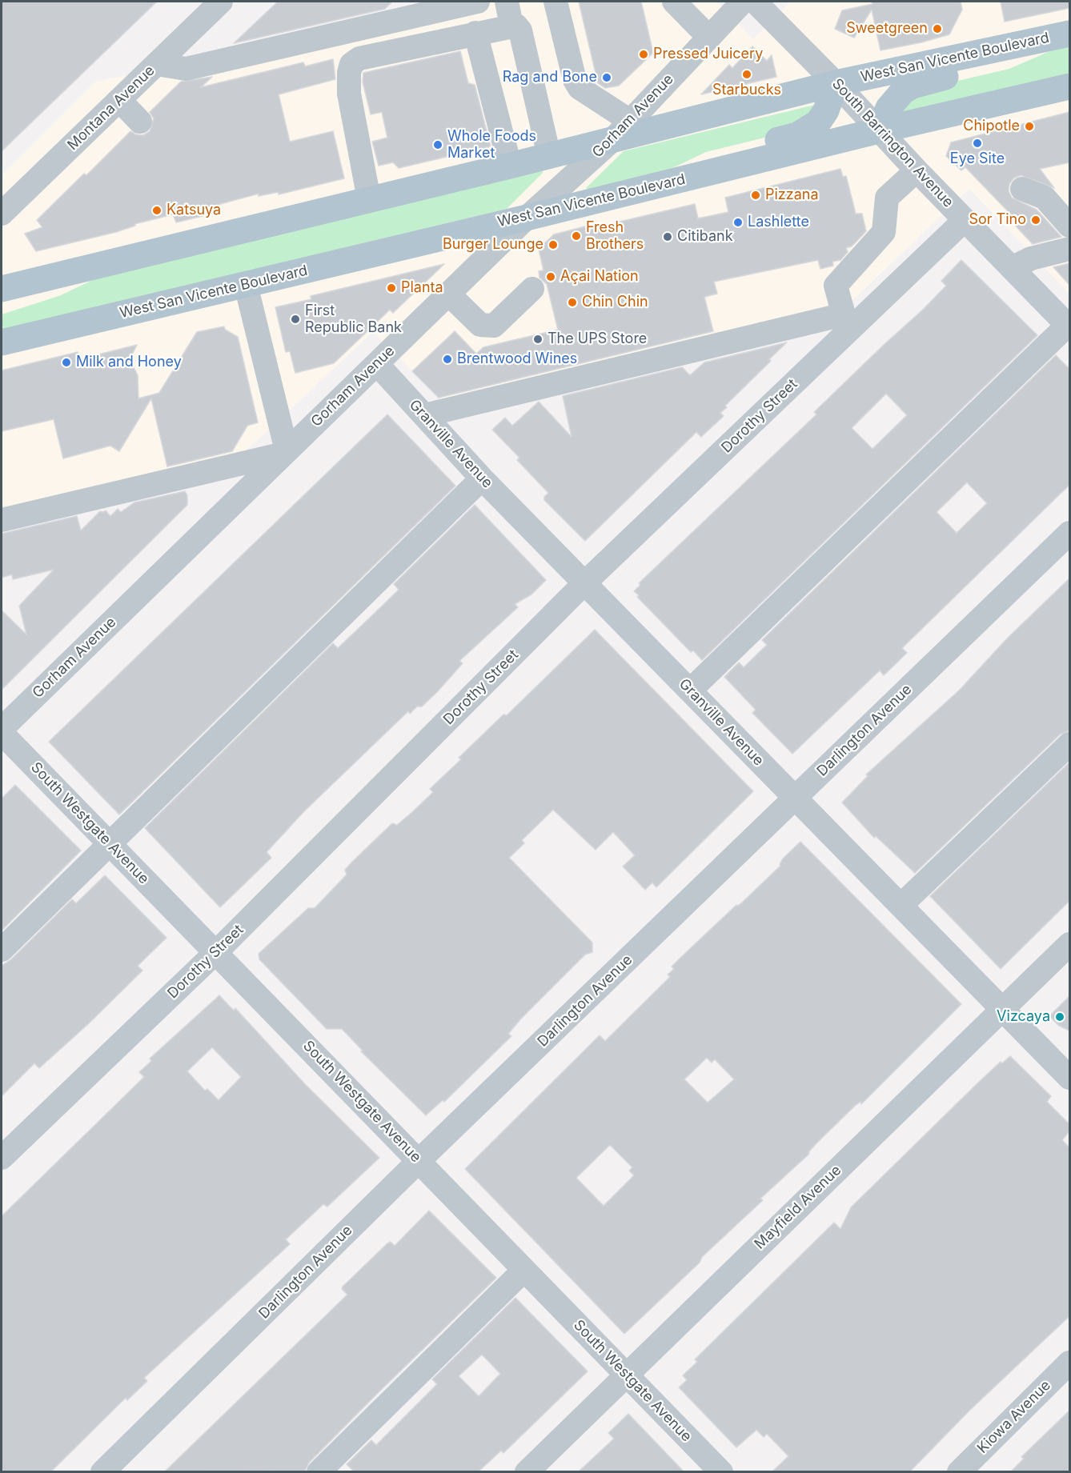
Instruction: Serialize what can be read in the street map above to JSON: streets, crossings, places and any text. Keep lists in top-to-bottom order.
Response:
{
  "streets": {
    "main road": ["West San Vicente Boulevard"],
    "street": [
      "Montana Avenue",
      "Gorham Avenue",
      "South Barrington Avenue",
      "Dorothy Street",
      "Granville Avenue",
      "Darlington Avenue",
      "South Westgate Avenue",
      "Mayfield Avenue",
      "Kiowa Avenue"
    ]
  },
  "crossings": [
    ["West San Vicente Boulevard", "Gorham Avenue"],
    ["West San Vicente Boulevard", "South Barrington Avenue"],
    ["Gorham Avenue", "Granville Avenue"],
    ["South Barrington Avenue", "Dorothy Street"],
    ["Dorothy Street", "Granville Avenue"],
    ["Dorothy Street", "South Westgate Avenue"],
    ["Granville Avenue", "Darlington Avenue"],
    ["Granville Avenue", "Mayfield Avenue"],
    ["Darlington Avenue", "South Westgate Avenue"],
    ["South Westgate Avenue", "Mayfield Avenue"]
  ],
  "places": [
    "Sweetgreen",
    "Pressed Juicery",
    "Starbucks",
    "Rag and Bone",
    "Chipotle",
    "Eye Site",
    "Whole Foods Market",
    "Pizzana",
    "Katsuya",
    "Sor Tino",
    "Lashlette",
    "Fresh Brothers",
    "Citibank",
    "Burger Lounge",
    "Açai Nation",
    "Planta",
    "Chin Chin",
    "First Republic Bank",
    "The UPS Store",
    "Brentwood Wines",
    "Milk and Honey",
    "Vizcaya"
  ]
}
